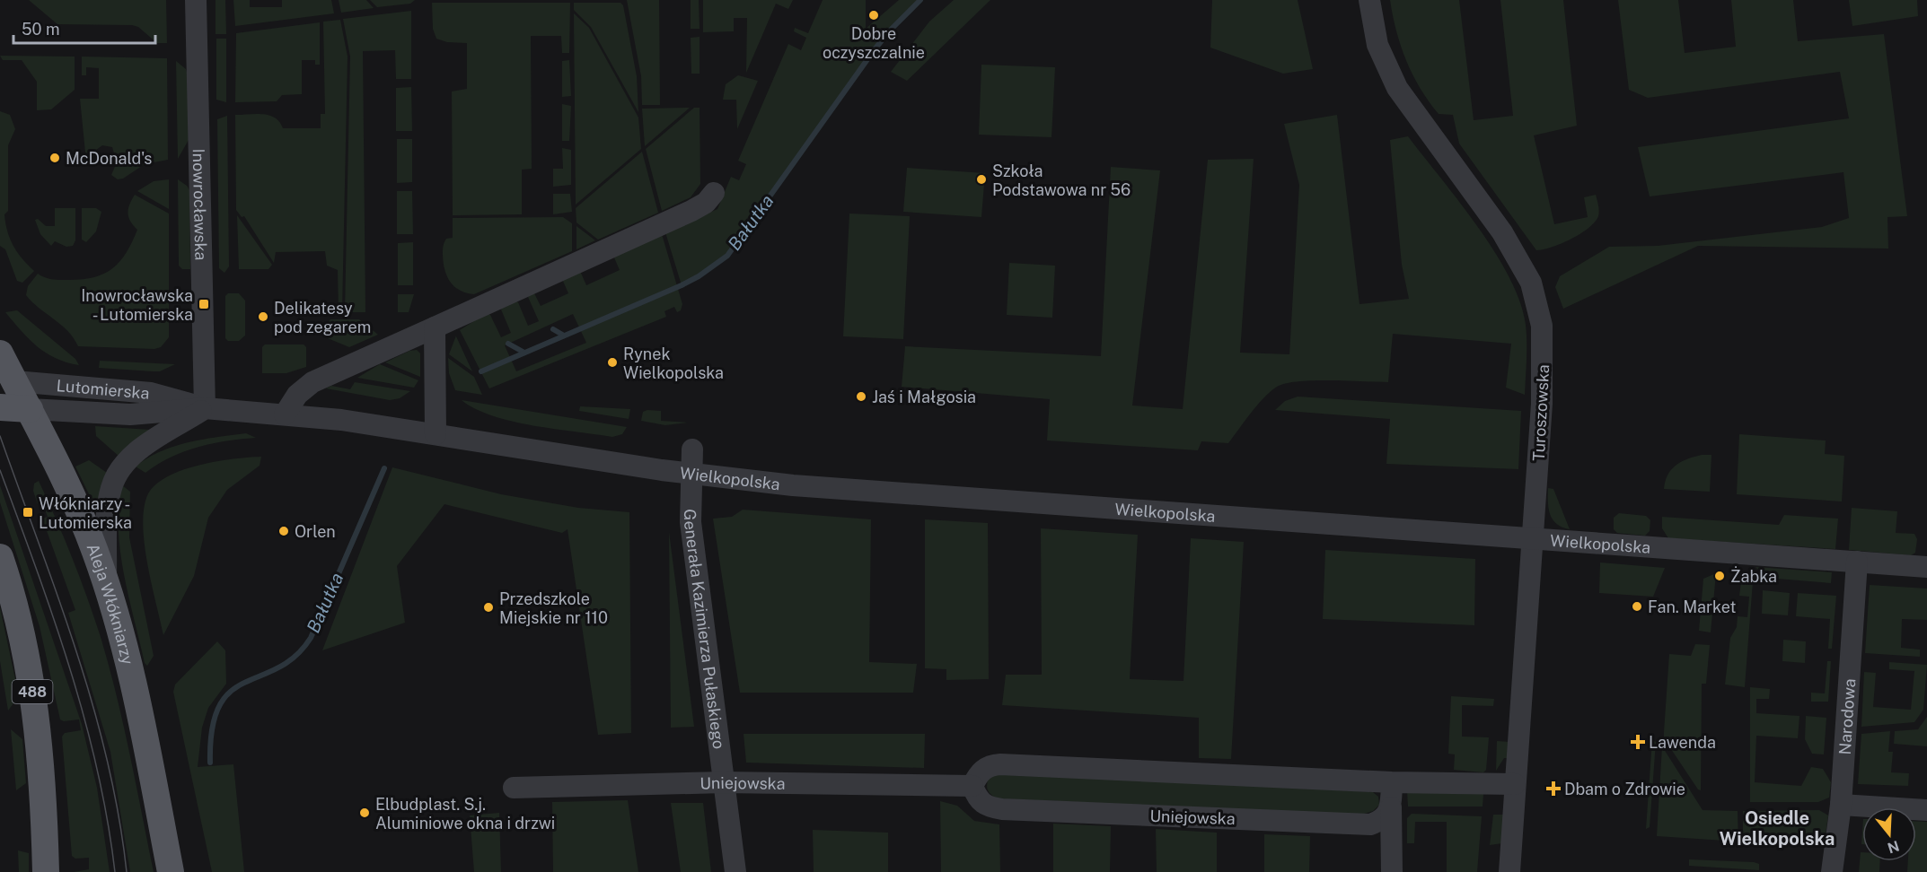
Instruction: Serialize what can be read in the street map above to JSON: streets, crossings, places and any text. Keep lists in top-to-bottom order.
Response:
{
  "streets": {
    "main road": ["Lutomierska", "Aleja Włókniarzy", "488"],
    "street": [
      "Inowrocławska",
      "Turoszowska",
      "Wielkopolska",
      "Generała Kazimierza Pułaskiego",
      "Narodowa",
      "Uniejowska"
    ]
  },
  "crossings": [
    ["Inowrocławska", "Lutomierska"],
    ["Lutomierska", "Wielkopolska"],
    ["Lutomierska", "Aleja Włókniarzy"],
    ["Turoszowska", "Wielkopolska"],
    ["Wielkopolska", "Generała Kazimierza Pułaskiego"],
    ["Wielkopolska", "Narodowa"],
    ["Generała Kazimierza Pułaskiego", "Uniejowska"]
  ],
  "districts": ["Osiedle Wielkopolska"],
  "water": ["Bałutka"],
  "places": {
    "other": [
      "Dobre oczyszczalnie",
      "McDonald's",
      "Szkoła Podstawowa nr 56",
      "Delikatesy pod zegarem",
      "Rynek Wielkopolska",
      "Jaś i Małgosia",
      "Orlen",
      "Żabka",
      "Fan. Market",
      "Przedszkole Miejskie nr 110",
      "Elbudplast. S.j. Aluminiowe okna i drzwi"
    ],
    "transit": ["Inowrocławska - Lutomierska", "Włókniarzy - Lutomierska"],
    "health": ["Lawenda", "Dbam o Zdrowie"]
  },
  "scale_bar": "50 m",
  "north": "bottom"
}
